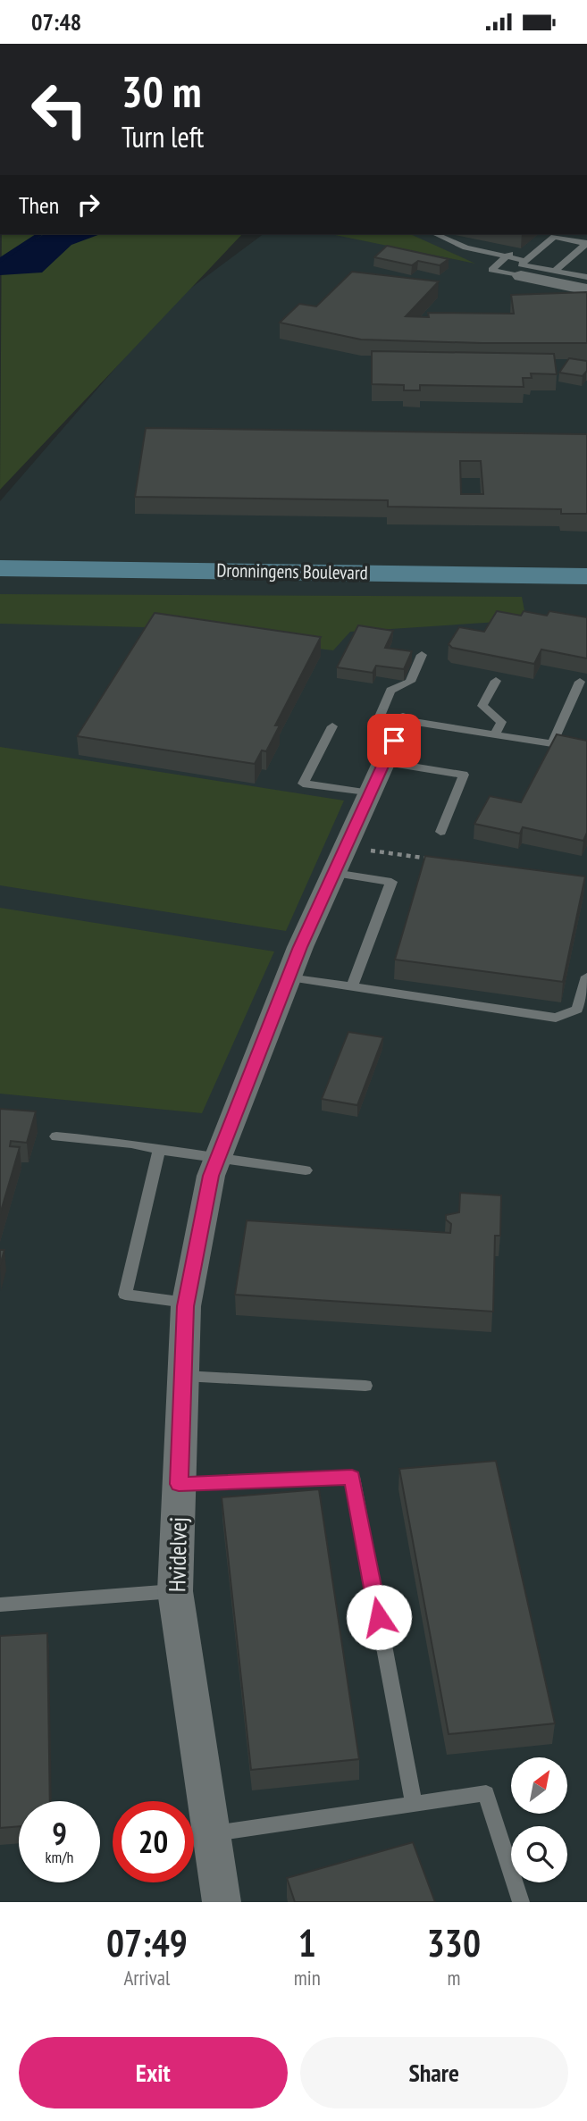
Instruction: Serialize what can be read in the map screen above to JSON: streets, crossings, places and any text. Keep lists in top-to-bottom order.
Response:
{
  "streets": {
    "main road": ["Dronningens Boulevard"],
    "street": ["Hvidelvej"]
  },
  "north": "top right",
  "page": {
    "status": "07:48",
    "turn": ["30 m", "Turn left"],
    "then": "Then",
    "speed": "9 km/h",
    "limit": "20",
    "eta": [
      "07:49",
      "Arrival",
      "1",
      "min",
      "330",
      "m"
    ],
    "buttons": ["Exit", "Share"]
  }
}
